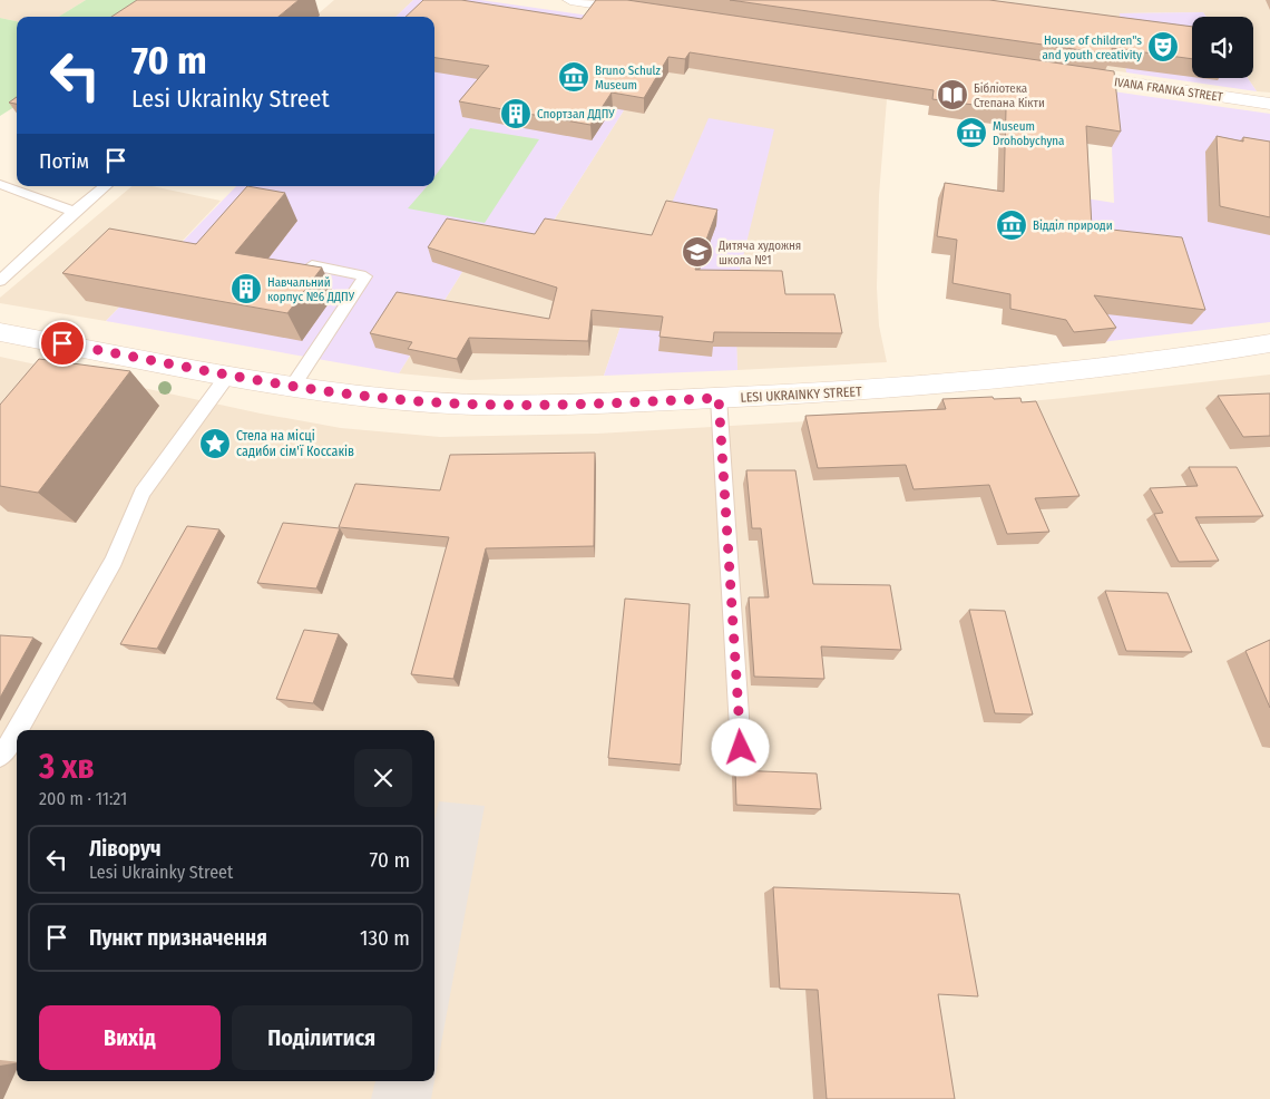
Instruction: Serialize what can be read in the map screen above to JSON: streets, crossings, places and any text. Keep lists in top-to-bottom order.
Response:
{
  "streets": {
    "street": ["IVANA FRANKA STREET", "LESI UKRAINKY STREET"]
  },
  "places": {
    "theatre": ["House of children\"s and youth creativity"],
    "museum": ["Bruno Schulz Museum", "Museum Drohobychyna", "Відділ природи"],
    "library": ["Бібліотека Степана Кікти"],
    "building": ["Спортзал ДДПУ", "Навчальний корпус №6 ДДПУ"],
    "school or university": ["Дитяча художня школа №1"],
    "place": ["Стела на місці садиби сім'ї Коссаків"]
  },
  "page": {
    "turn": ["70 m", "Lesi Ukrainky Street"],
    "then": "Потім",
    "heading": ["3 хв", "200 m · 11:21"],
    "list": [
      {
        "name": "Ліворуч",
        "note": "Lesi Ukrainky Street",
        "value": "70 m"
      },
      {
        "name": "Пункт призначення",
        "value": "130 m"
      }
    ],
    "buttons": ["Вихід", "Поділитися"]
  }
}
